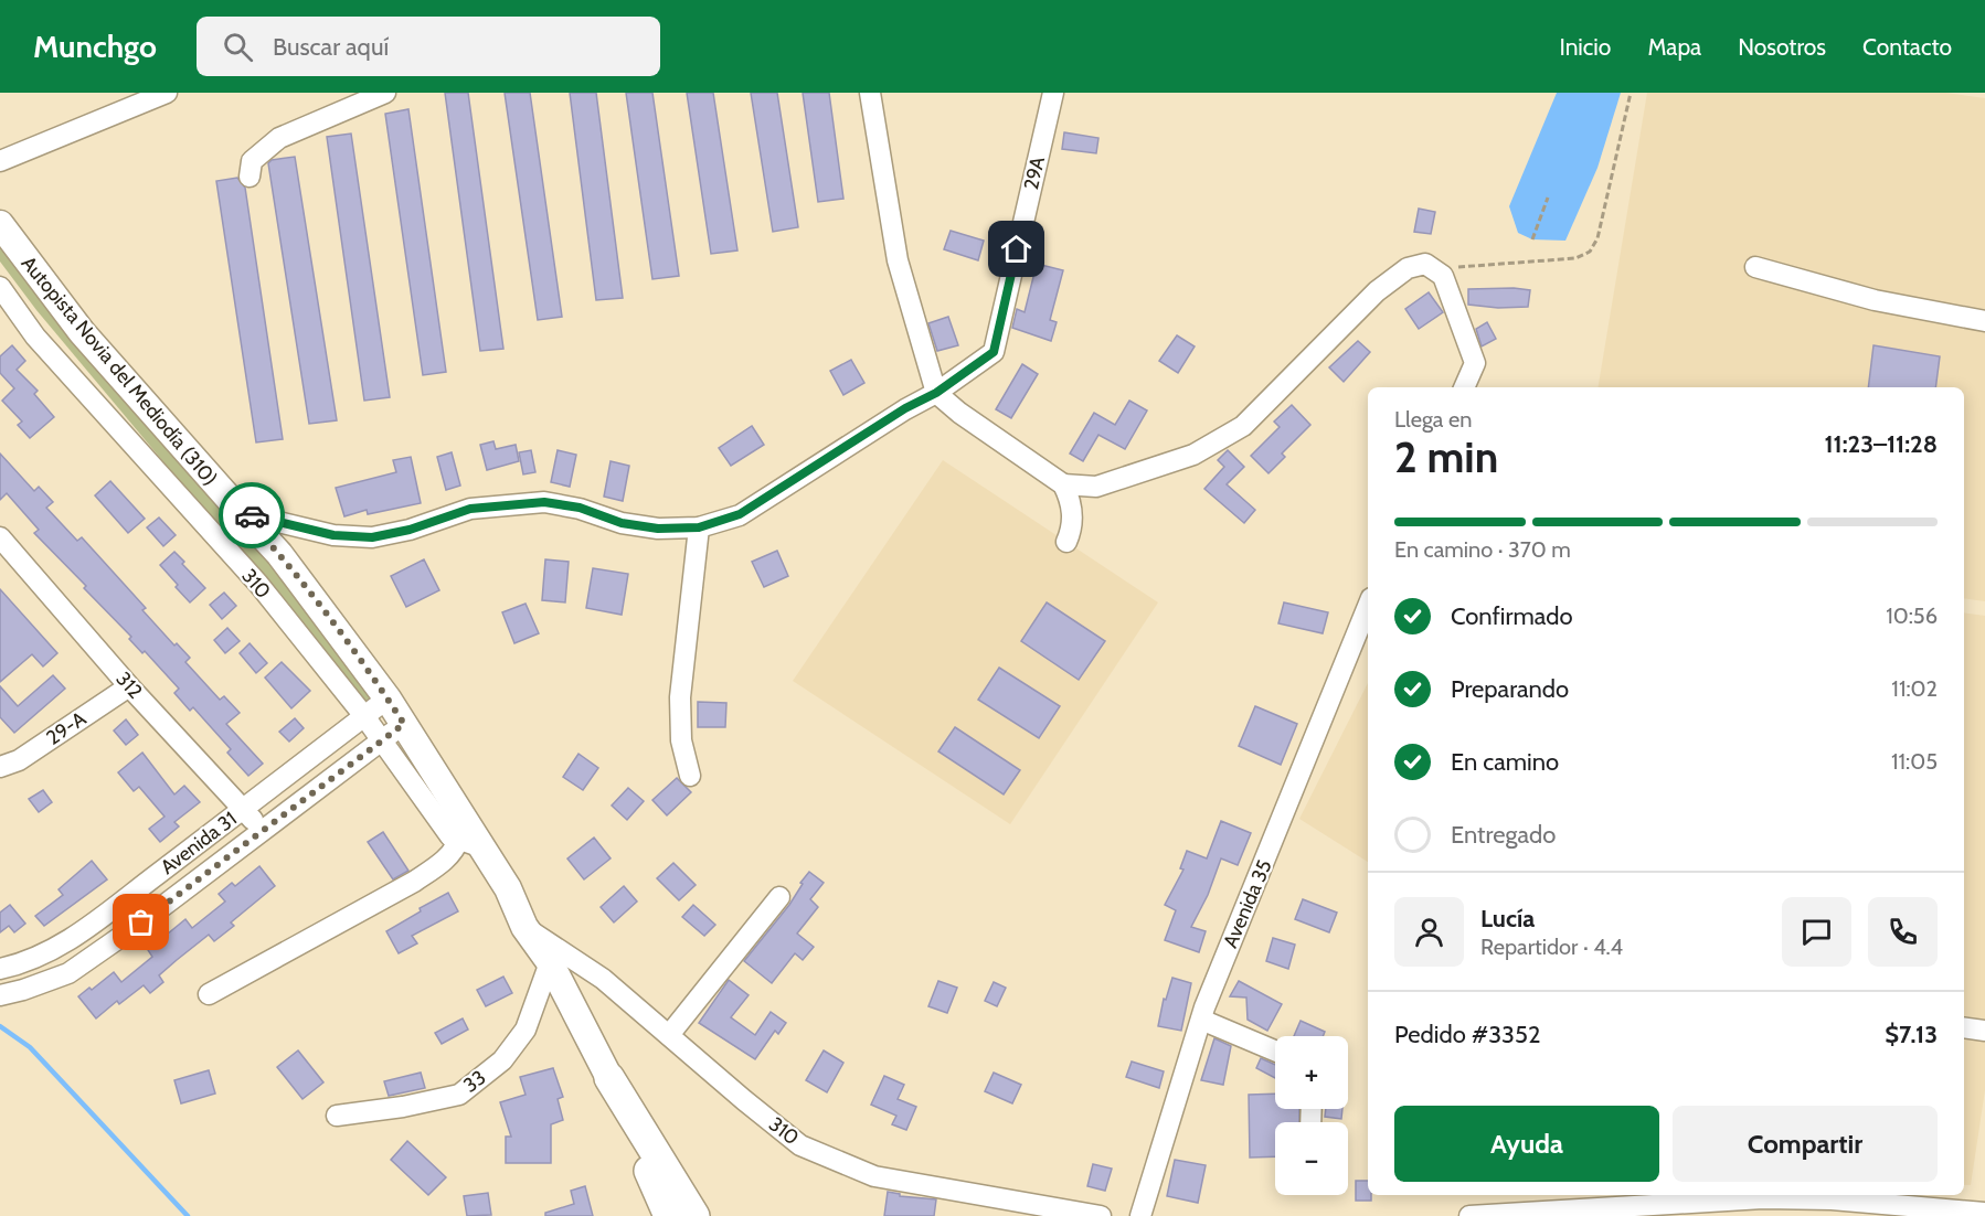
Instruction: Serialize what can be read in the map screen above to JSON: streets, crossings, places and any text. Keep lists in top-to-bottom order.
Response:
{
  "streets": {
    "main road": ["Autopista Novia del Mediodía (310)"],
    "street": [
      "29A",
      "310",
      "312",
      "29-A",
      "Avenida 31",
      "Avenida 35",
      "33"
    ]
  },
  "crossings": [
    ["29A", "Autopista Novia del Mediodía (310)"],
    ["Autopista Novia del Mediodía (310)", "310"],
    ["Autopista Novia del Mediodía (310)", "Avenida 31"],
    ["Autopista Novia del Mediodía (310)", "33"],
    ["310", "Avenida 31"],
    ["312", "29-A"],
    ["312", "Avenida 31"]
  ],
  "page": {
    "header": "Munchgo",
    "search": "Buscar aquí",
    "nav": [
      "Inicio",
      "Mapa",
      "Nosotros",
      "Contacto"
    ],
    "heading": ["2 min", "Llega en", "11:23–11:28"],
    "panel": [
      "Lucía",
      "Repartidor · 4.4",
      "Pedido #3352",
      "$7.13"
    ],
    "bar": "En camino · 370 m",
    "list": [
      ["Confirmado", "10:56"],
      ["Preparando", "11:02"],
      ["En camino", "11:05"],
      "Entregado"
    ],
    "map_buttons": ["+", "−"],
    "buttons": ["Ayuda", "Compartir"]
  }
}
